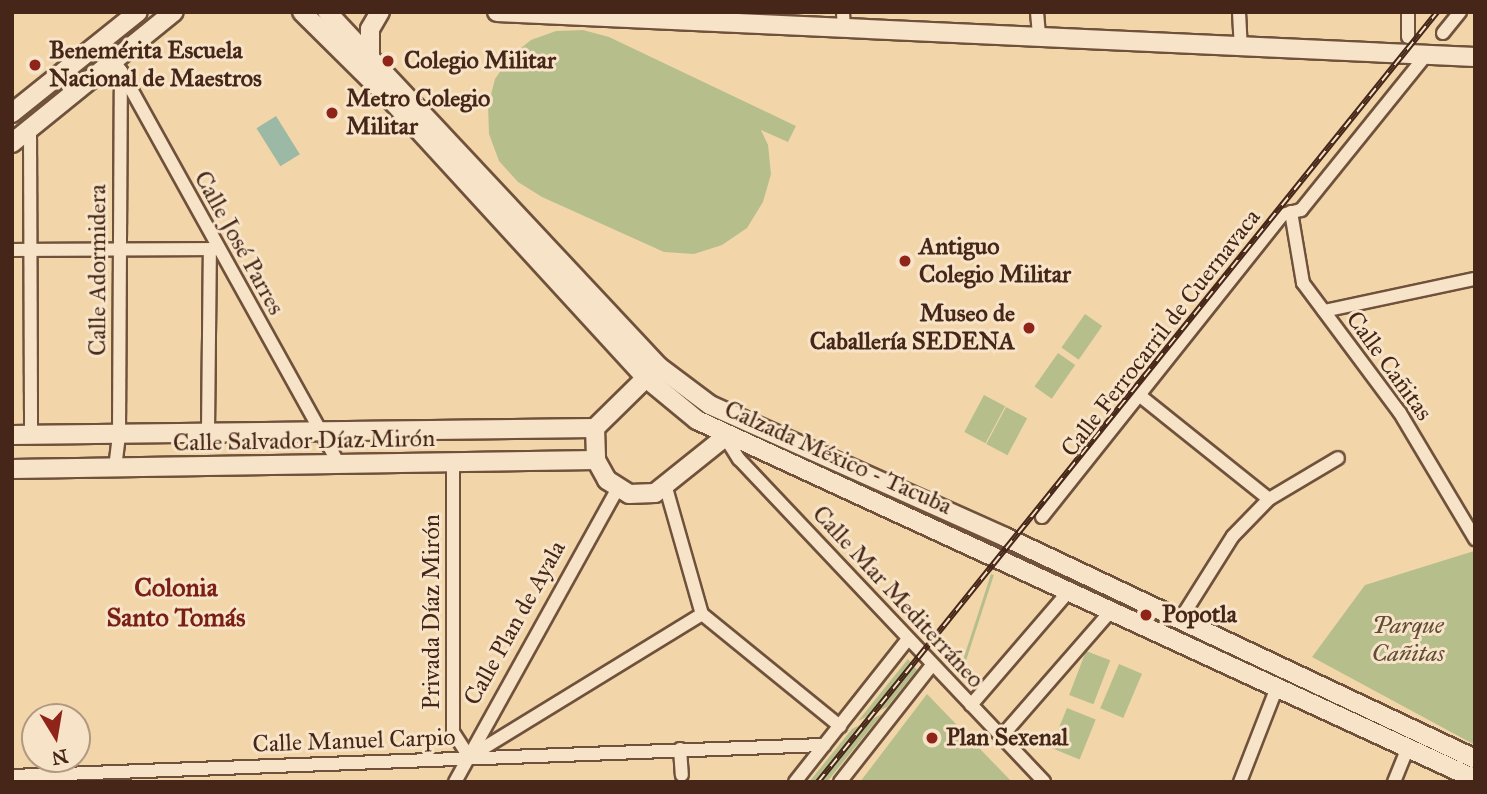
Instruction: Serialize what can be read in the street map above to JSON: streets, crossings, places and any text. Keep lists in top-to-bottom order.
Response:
{
  "streets": {
    "main road": ["Calle Salvador Díaz Mirón", "Calzada México - Tacuba"],
    "street": [
      "Calle José Parres",
      "Calle Adormidera",
      "Calle Ferrocarril de Cuernavaca",
      "Calle Cañitas",
      "Calle Mar Mediterráneo",
      "Privada Díaz Mirón",
      "Calle Plan de Ayala",
      "Calle Manuel Carpio"
    ]
  },
  "crossings": [
    ["Calle José Parres", "Calle Adormidera"],
    ["Calle José Parres", "Calle Salvador Díaz Mirón"],
    ["Calle Adormidera", "Calle Salvador Díaz Mirón"],
    ["Calle Ferrocarril de Cuernavaca", "Calle Cañitas"],
    ["Calle Salvador Díaz Mirón", "Privada Díaz Mirón"],
    ["Calzada México - Tacuba", "Calle Mar Mediterráneo"],
    ["Privada Díaz Mirón", "Calle Plan de Ayala"],
    ["Privada Díaz Mirón", "Calle Manuel Carpio"],
    ["Calle Plan de Ayala", "Calle Manuel Carpio"]
  ],
  "districts": ["Colonia Santo Tomás"],
  "parks": ["Parque Cañitas"],
  "places": [
    "Colegio Militar",
    "Benemérita Escuela Nacional de Maestros",
    "Metro Colegio Militar",
    "Antiguo Colegio Militar",
    "Museo de Caballería SEDENA",
    "Popotla",
    "Plan Sexenal"
  ],
  "north": "bottom"
}
